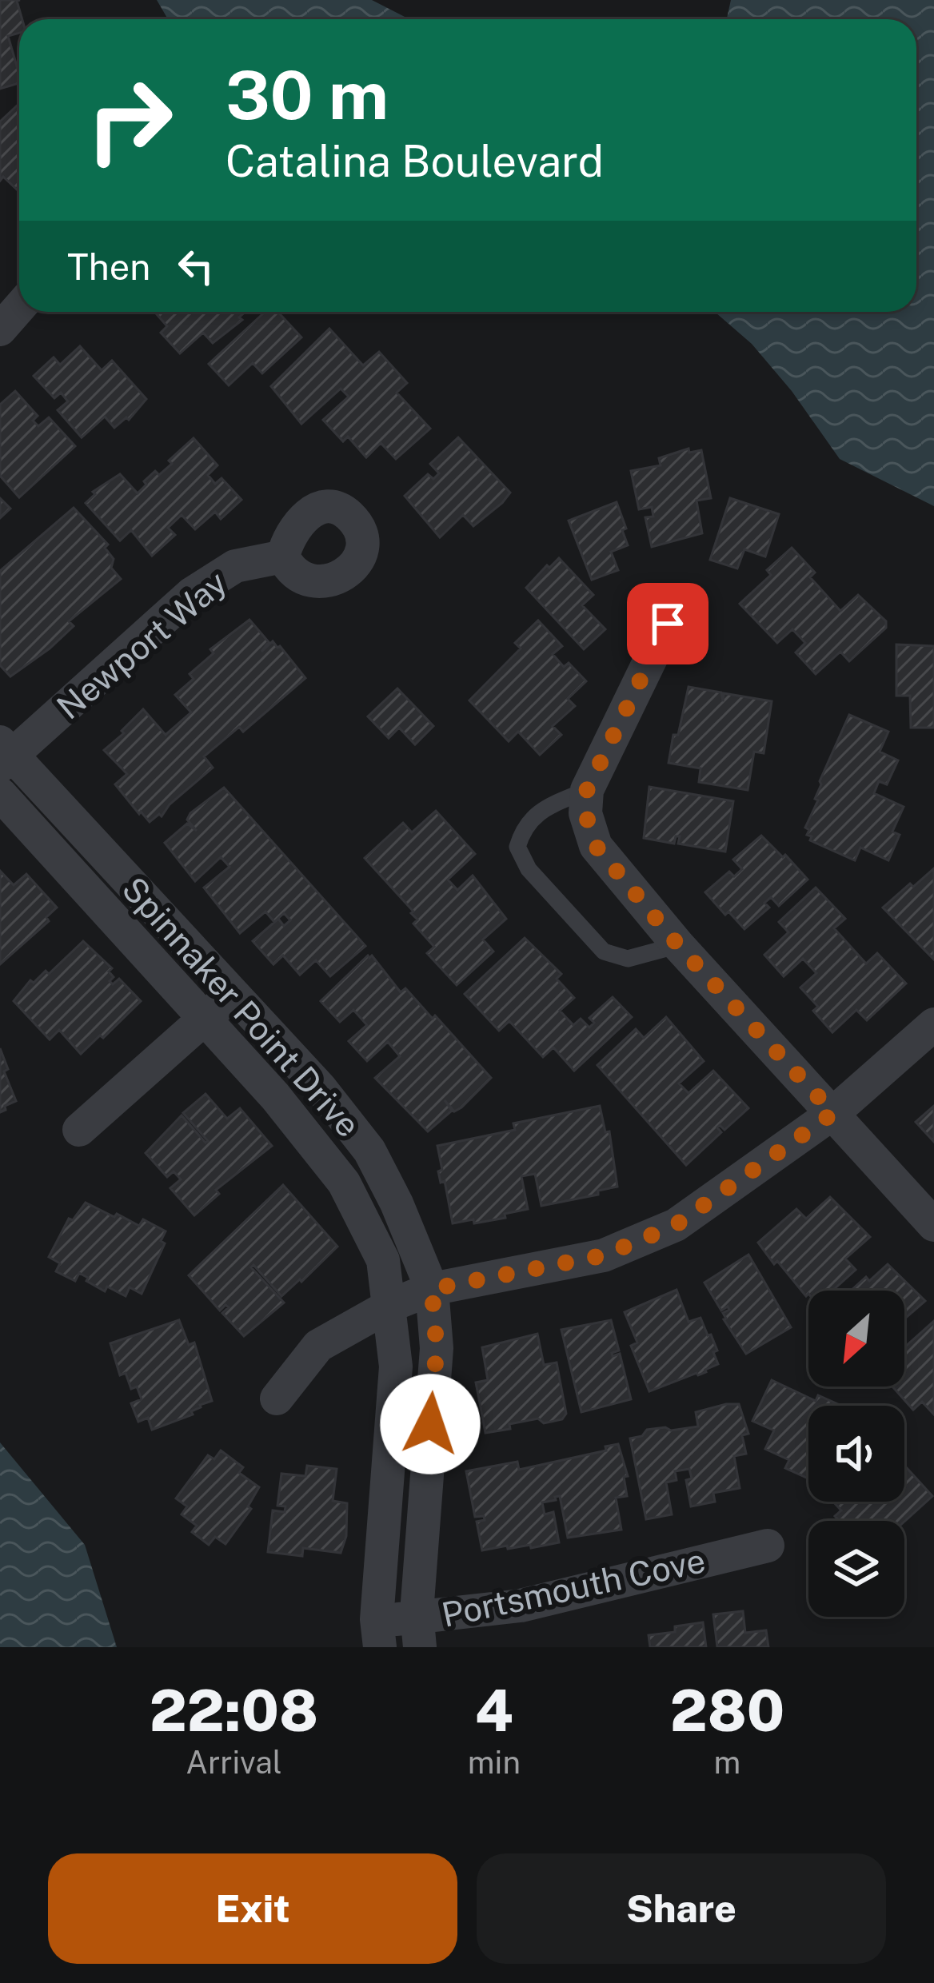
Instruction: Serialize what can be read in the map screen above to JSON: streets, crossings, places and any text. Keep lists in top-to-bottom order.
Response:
{
  "streets": {
    "street": ["Newport Way", "Spinnaker Point Drive", "Portsmouth Cove"]
  },
  "crossings": [
    ["Newport Way", "Spinnaker Point Drive"],
    ["Spinnaker Point Drive", "Portsmouth Cove"]
  ],
  "north": "bottom left",
  "page": {
    "turn": ["30 m", "Catalina Boulevard"],
    "then": "Then",
    "eta": [
      "22:08",
      "Arrival",
      "4",
      "min",
      "280",
      "m"
    ],
    "buttons": ["Exit", "Share"]
  }
}
